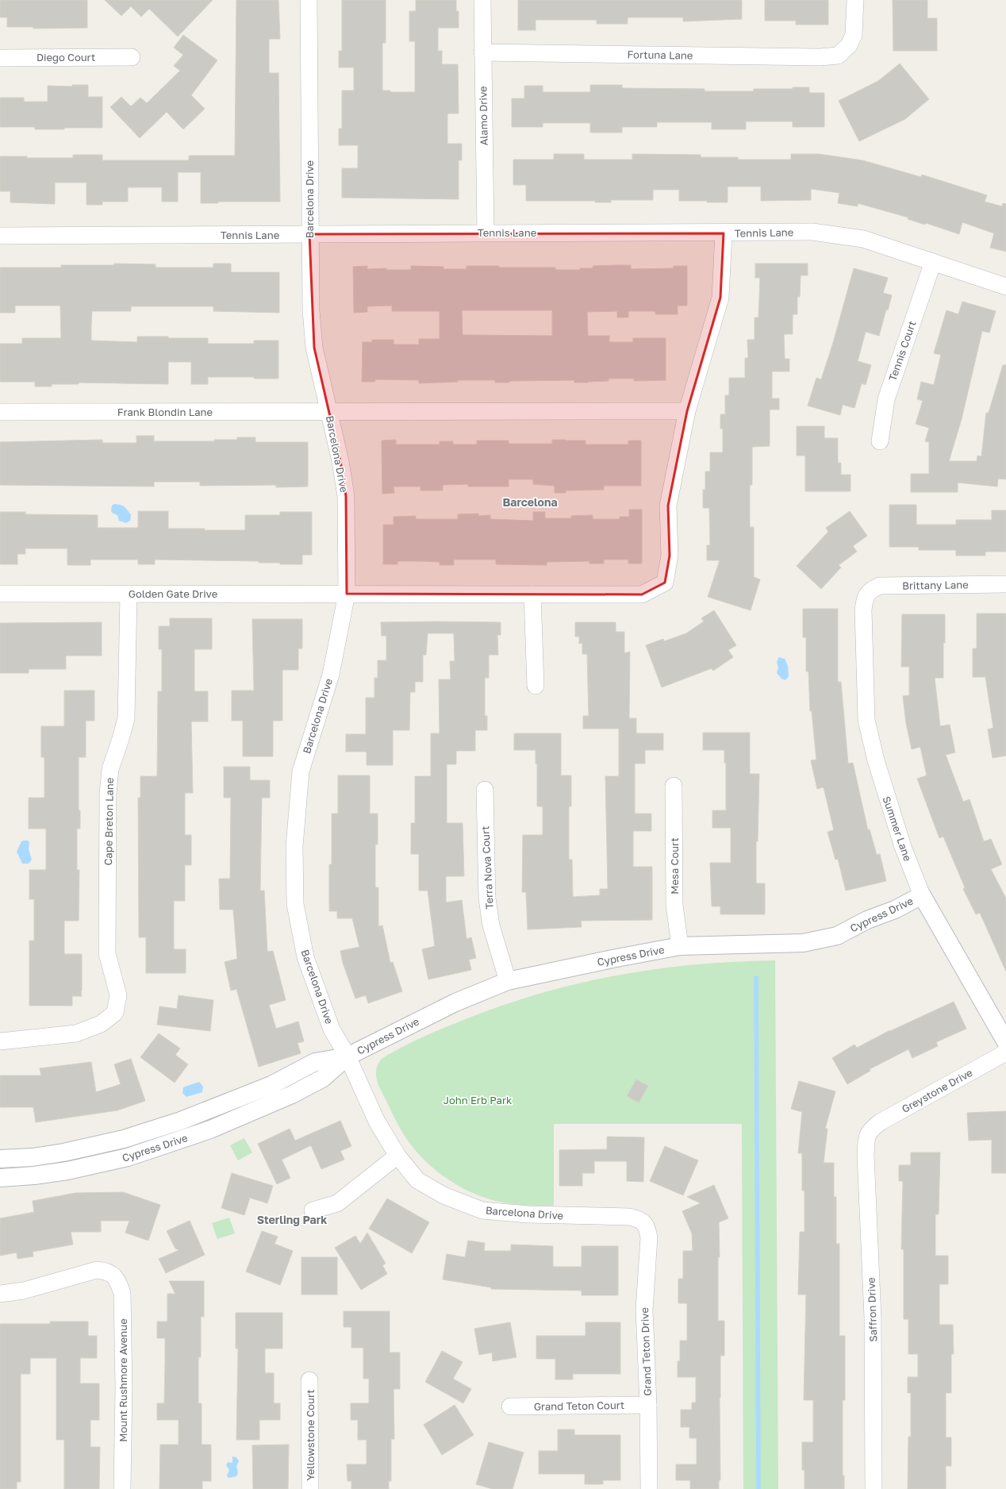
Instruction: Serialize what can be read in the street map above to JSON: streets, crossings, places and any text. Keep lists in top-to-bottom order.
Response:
{
  "streets": {
    "street": [
      "Fortuna Lane",
      "Diego Court",
      "Alamo Drive",
      "Barcelona Drive",
      "Tennis Lane",
      "Tennis Court",
      "Frank Blondin Lane",
      "Brittany Lane",
      "Golden Gate Drive",
      "Cape Breton Lane",
      "Summer Lane",
      "Mesa Court",
      "Terra Nova Court",
      "Cypress Drive",
      "Greystone Drive",
      "Saffron Drive",
      "Grand Teton Drive",
      "Mount Rushmore Avenue",
      "Grand Teton Court",
      "Yellowstone Court"
    ]
  },
  "crossings": [
    ["Fortuna Lane", "Alamo Drive"],
    ["Alamo Drive", "Tennis Lane"],
    ["Barcelona Drive", "Tennis Lane"],
    ["Barcelona Drive", "Frank Blondin Lane"],
    ["Barcelona Drive", "Golden Gate Drive"],
    ["Barcelona Drive", "Cypress Drive"],
    ["Barcelona Drive", "Grand Teton Drive"],
    ["Tennis Lane", "Tennis Court"],
    ["Frank Blondin Lane", "Golden Gate Drive"],
    ["Brittany Lane", "Summer Lane"],
    ["Golden Gate Drive", "Cape Breton Lane"],
    ["Summer Lane", "Cypress Drive"],
    ["Mesa Court", "Cypress Drive"],
    ["Terra Nova Court", "Cypress Drive"],
    ["Greystone Drive", "Saffron Drive"],
    ["Grand Teton Drive", "Grand Teton Court"]
  ],
  "districts": ["Barcelona", "Sterling Park"],
  "parks": ["John Erb Park"]
}
